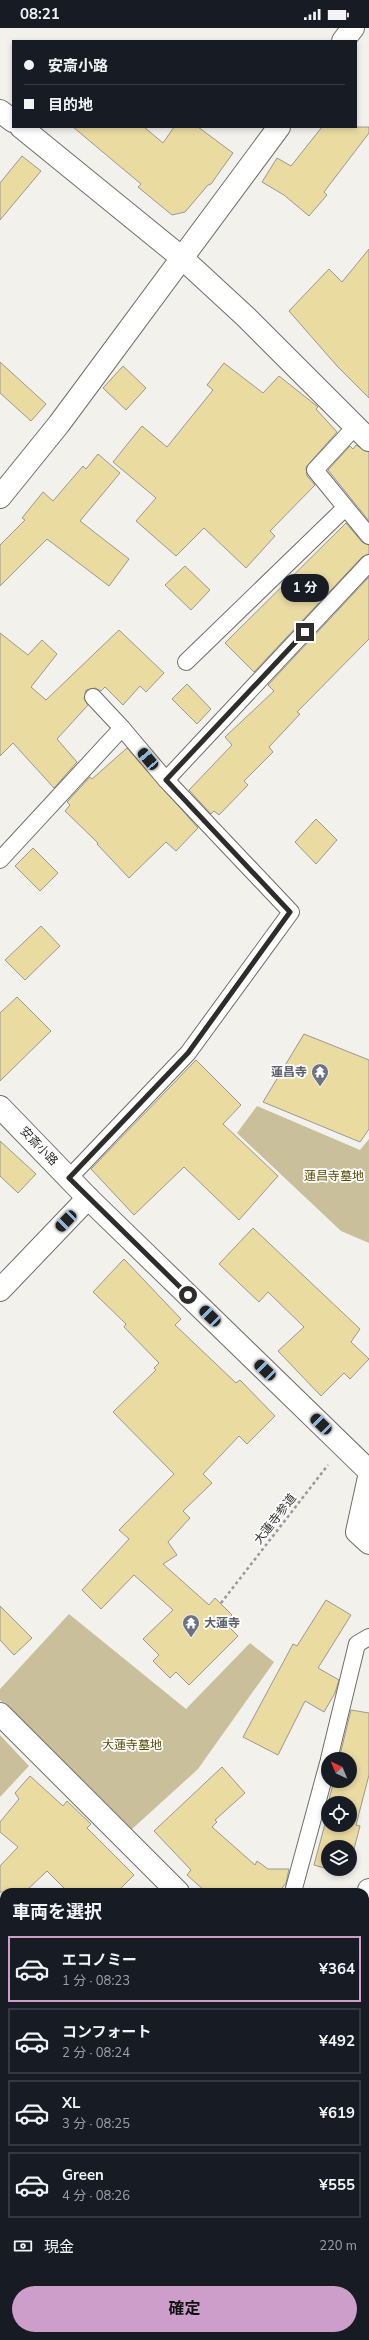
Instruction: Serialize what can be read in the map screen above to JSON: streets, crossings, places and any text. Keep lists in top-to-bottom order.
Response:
{
  "streets": {
    "street": ["安斎小路"],
    "path": ["大蓮寺参道"]
  },
  "crossings": [
    ["安斎小路", "大蓮寺参道"]
  ],
  "parks": ["蓮昌寺墓地", "大蓮寺墓地"],
  "places": {
    "temple": ["蓮昌寺", "大蓮寺"]
  },
  "north": "top left",
  "page": {
    "status": "08:21",
    "banner": ["安斎小路", "目的地"],
    "bubble": "1 分",
    "heading": "車両を選択",
    "list": [
      {
        "name": "エコノミー",
        "note": "1 分 · 08:23",
        "value": "¥364"
      },
      {
        "name": "コンフォート",
        "note": "2 分 · 08:24",
        "value": "¥492"
      },
      {
        "name": "XL",
        "note": "3 分 · 08:25",
        "value": "¥619"
      },
      {
        "name": "Green",
        "note": "4 分 · 08:26",
        "value": "¥555"
      }
    ],
    "pay": ["現金", "220 m"],
    "buttons": "確定"
  }
}
